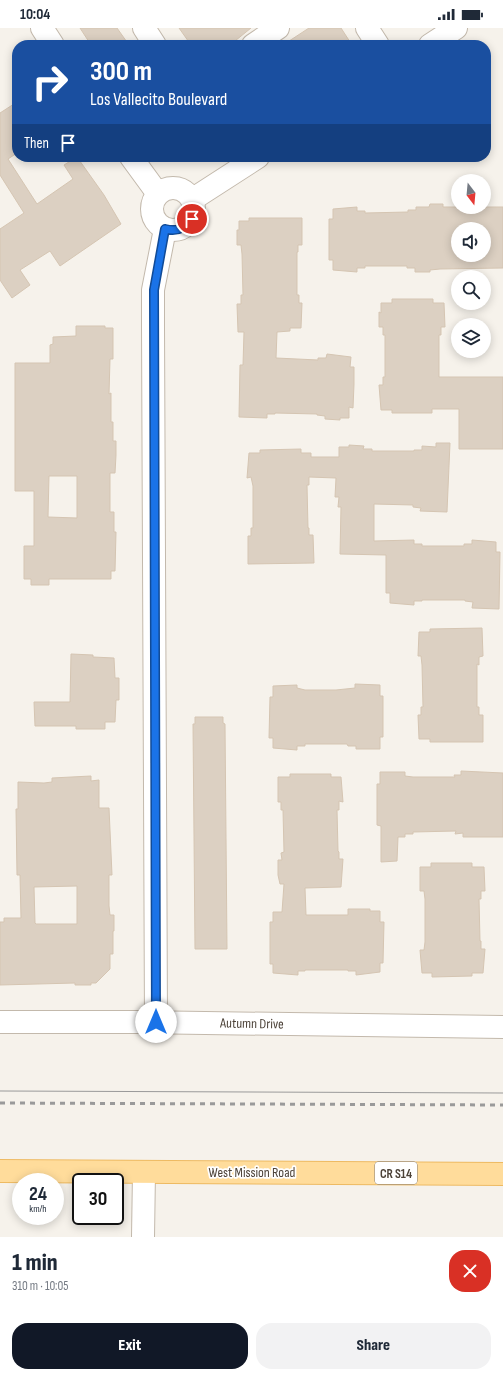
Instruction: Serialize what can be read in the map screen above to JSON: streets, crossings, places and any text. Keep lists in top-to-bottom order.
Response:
{
  "streets": {
    "main road": ["West Mission Road", "CR S14"],
    "street": ["Autumn Drive"]
  },
  "north": "bottom",
  "page": {
    "status": "10:04",
    "turn": ["300 m", "Los Vallecito Boulevard"],
    "then": "Then",
    "speed": "24 km/h",
    "limit": "30",
    "heading": ["1 min", "310 m · 10:05"],
    "buttons": ["Exit", "Share"]
  }
}
